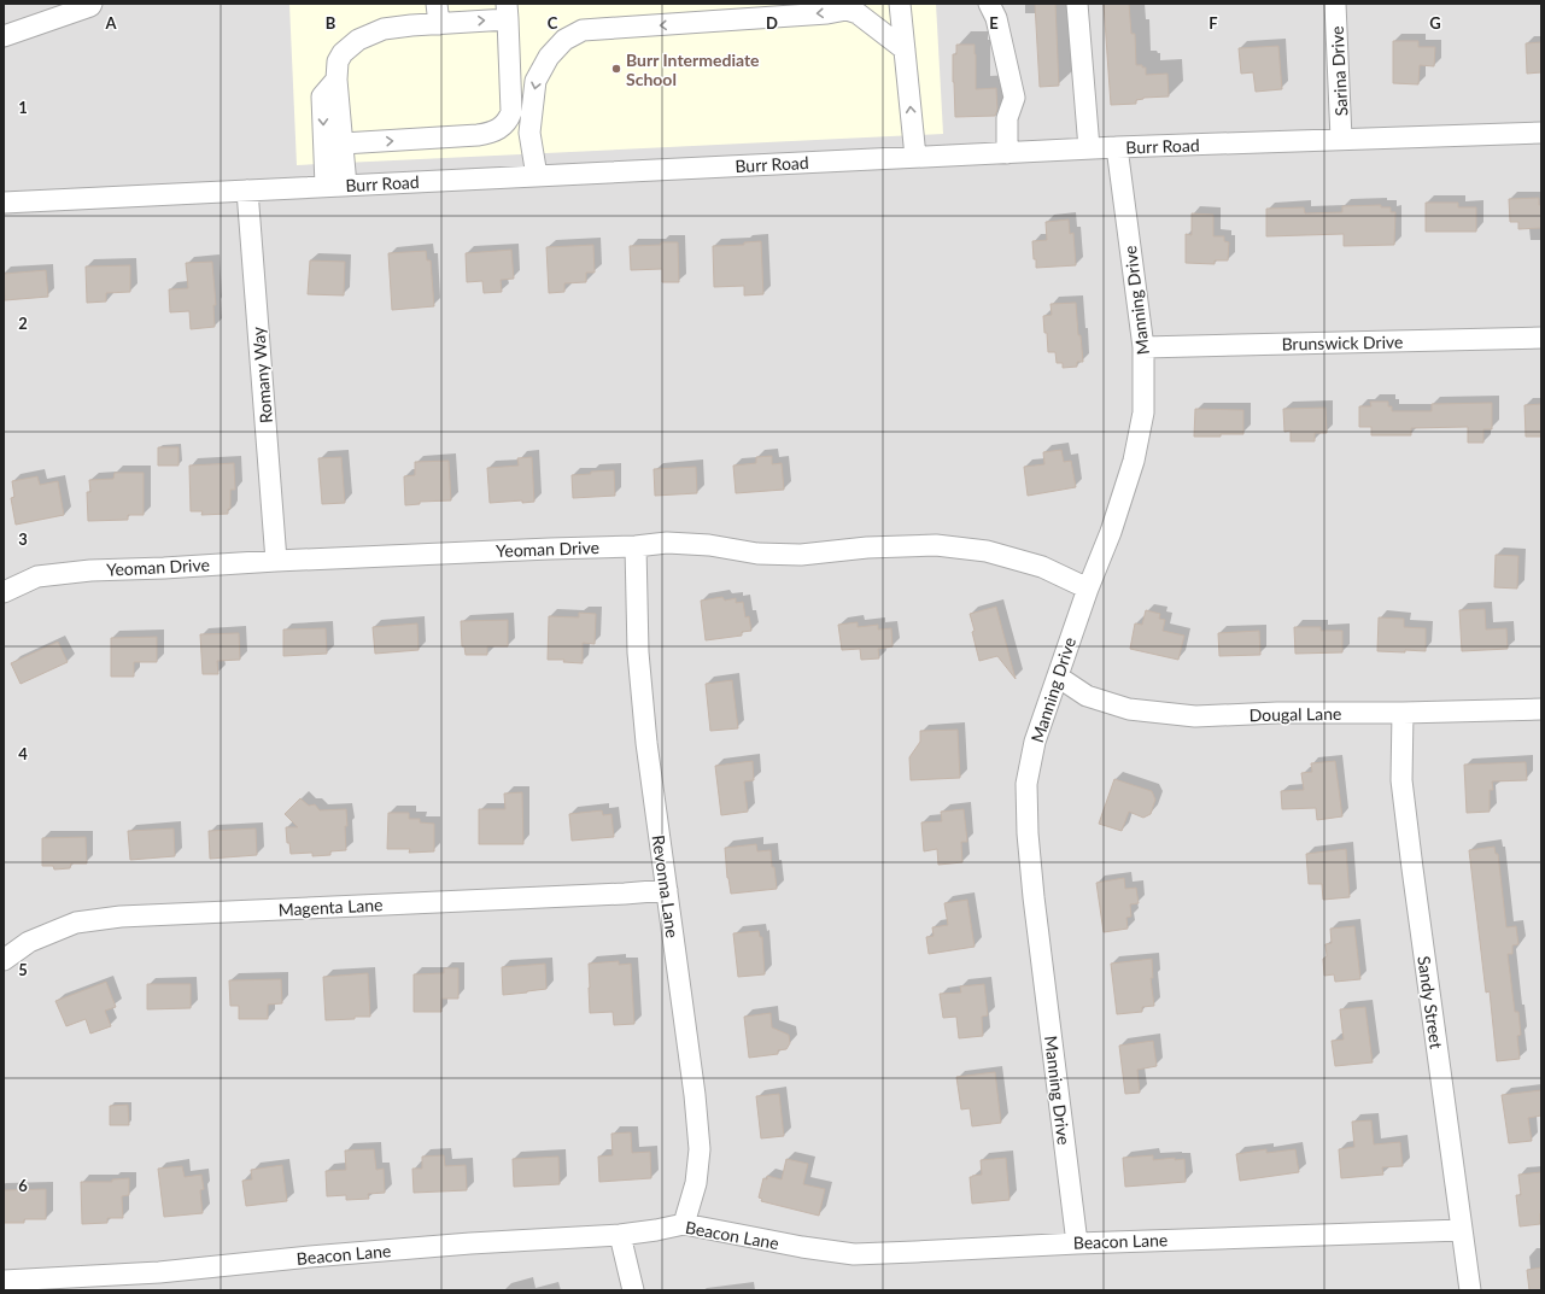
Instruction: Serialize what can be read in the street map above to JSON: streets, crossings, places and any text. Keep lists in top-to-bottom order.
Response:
{
  "streets": {
    "street": [
      "Sarina Drive",
      "Burr Road",
      "Manning Drive",
      "Brunswick Drive",
      "Romany Way",
      "Yeoman Drive",
      "Dougal Lane",
      "Revonna Lane",
      "Magenta Lane",
      "Sandy Street",
      "Beacon Lane"
    ]
  },
  "crossings": [
    ["Sarina Drive", "Burr Road"],
    ["Burr Road", "Manning Drive"],
    ["Burr Road", "Romany Way"],
    ["Manning Drive", "Brunswick Drive"],
    ["Manning Drive", "Yeoman Drive"],
    ["Manning Drive", "Dougal Lane"],
    ["Manning Drive", "Beacon Lane"],
    ["Romany Way", "Yeoman Drive"],
    ["Yeoman Drive", "Revonna Lane"],
    ["Dougal Lane", "Sandy Street"],
    ["Revonna Lane", "Magenta Lane"],
    ["Revonna Lane", "Beacon Lane"],
    ["Sandy Street", "Beacon Lane"]
  ],
  "places": ["Burr Intermediate School"],
  "grid": {
    "columns": [
      "A",
      "B",
      "C",
      "D",
      "E",
      "F",
      "G"
    ],
    "rows": [
      "1",
      "2",
      "3",
      "4",
      "5",
      "6"
    ]
  }
}
